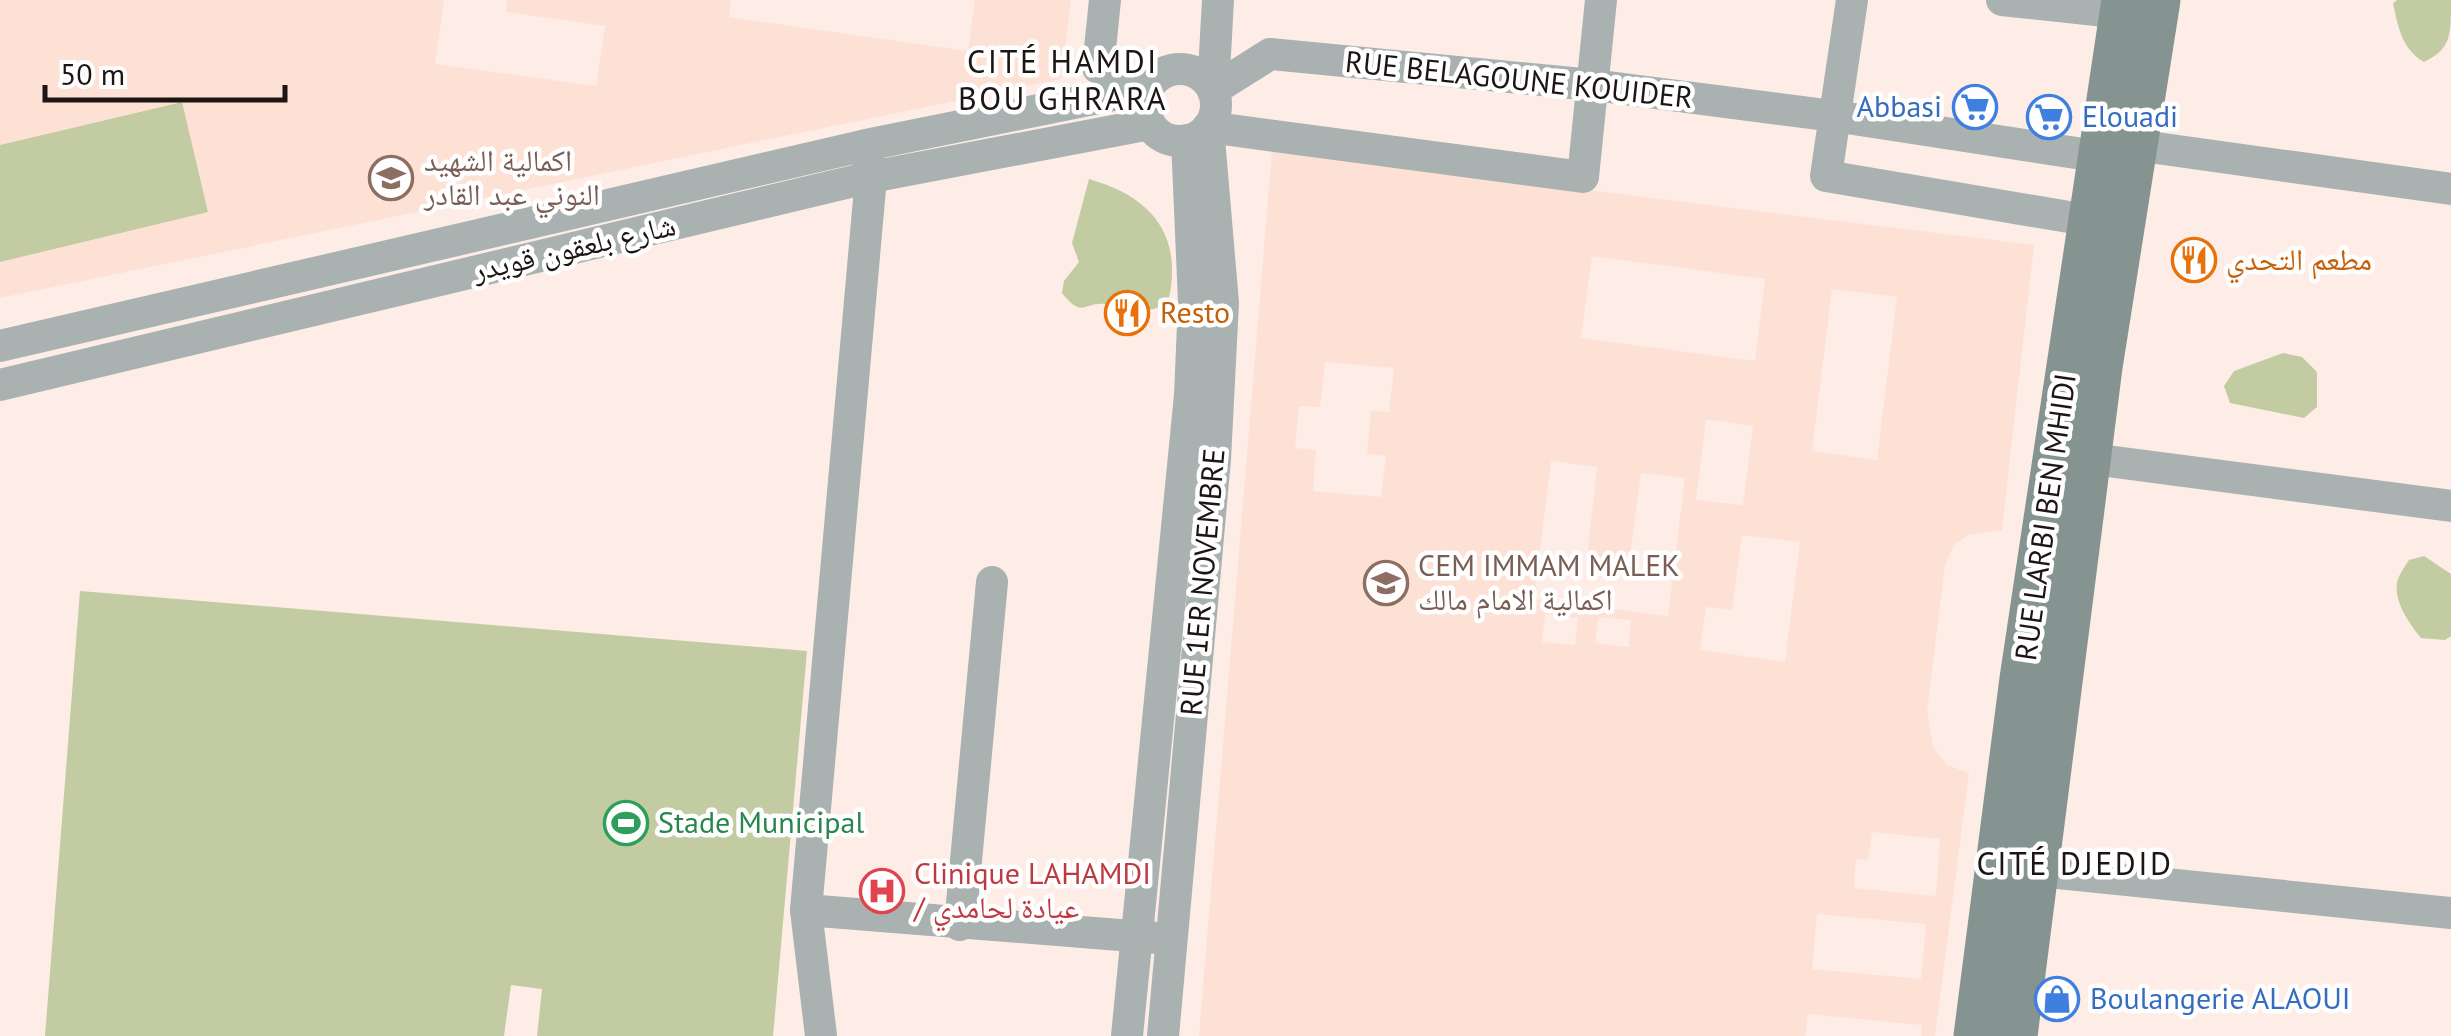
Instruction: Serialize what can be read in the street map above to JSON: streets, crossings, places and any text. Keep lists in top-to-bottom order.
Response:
{
  "streets": {
    "street": [
      "RUE BELAGOUNE KOUIDER",
      "شارع بلعقون قويدر",
      "RUE LARBI BEN MHIDI",
      "RUE 1ER NOVEMBRE"
    ]
  },
  "crossings": [
    ["RUE BELAGOUNE KOUIDER", "شارع بلعقون قويدر"],
    ["RUE BELAGOUNE KOUIDER", "RUE LARBI BEN MHIDI"],
    ["RUE BELAGOUNE KOUIDER", "RUE 1ER NOVEMBRE"],
    ["شارع بلعقون قويدر", "RUE 1ER NOVEMBRE"]
  ],
  "districts": ["CITÉ HAMDI BOU GHRARA", "CITÉ DJEDID"],
  "places": {
    "supermarket": ["Abbasi", "Elouadi"],
    "school or university": ["اكمالية الشهيد النوني عبد القادر", "CEM IMMAM MALEK اكمالية الامام مالك"],
    "restaurant": ["مطعم التحدي", "Resto"],
    "sports": ["Stade Municipal"],
    "hospital": ["Clinique LAHAMDI / عيادة لحامدي"],
    "shop": ["Boulangerie ALAOUI"]
  },
  "scale_bar": "50 m"
}
